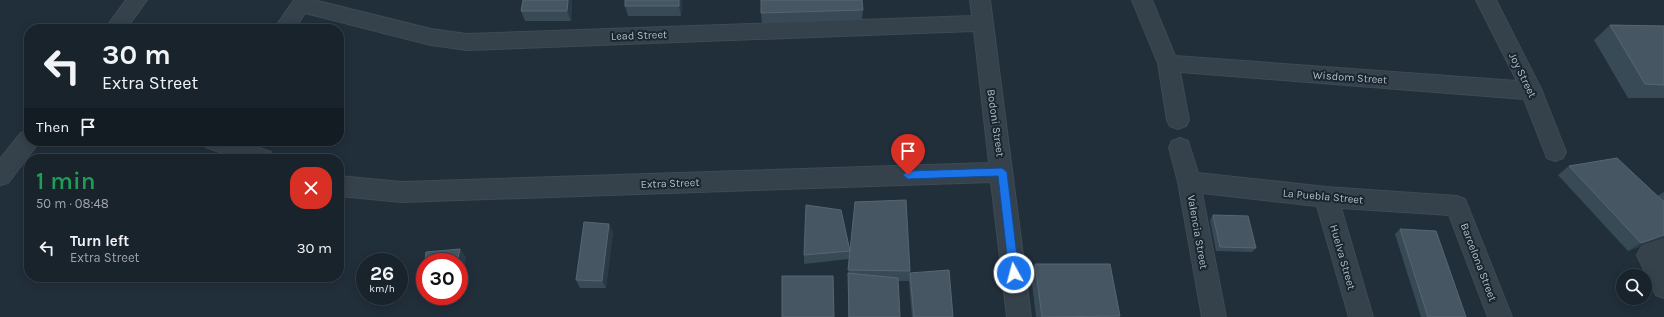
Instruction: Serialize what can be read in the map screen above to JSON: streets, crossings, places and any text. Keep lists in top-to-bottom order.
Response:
{
  "streets": {
    "street": [
      "Lead Street",
      "Joy Street",
      "Wisdom Street",
      "Bodoni Street",
      "Extra Street",
      "La Puebla Street",
      "Valencia Street",
      "Huelva Street",
      "Barcelona Street"
    ]
  },
  "crossings": [
    ["Lead Street", "Bodoni Street"],
    ["Joy Street", "Wisdom Street"],
    ["Bodoni Street", "Extra Street"],
    ["La Puebla Street", "Valencia Street"],
    ["La Puebla Street", "Huelva Street"],
    ["La Puebla Street", "Barcelona Street"]
  ],
  "page": {
    "turn": ["30 m", "Extra Street"],
    "then": "Then",
    "heading": ["1 min", "50 m · 08:48"],
    "list": [
      {
        "name": "Turn left",
        "note": "Extra Street",
        "value": "30 m"
      }
    ],
    "speed": "26 km/h",
    "limit": "30"
  }
}
